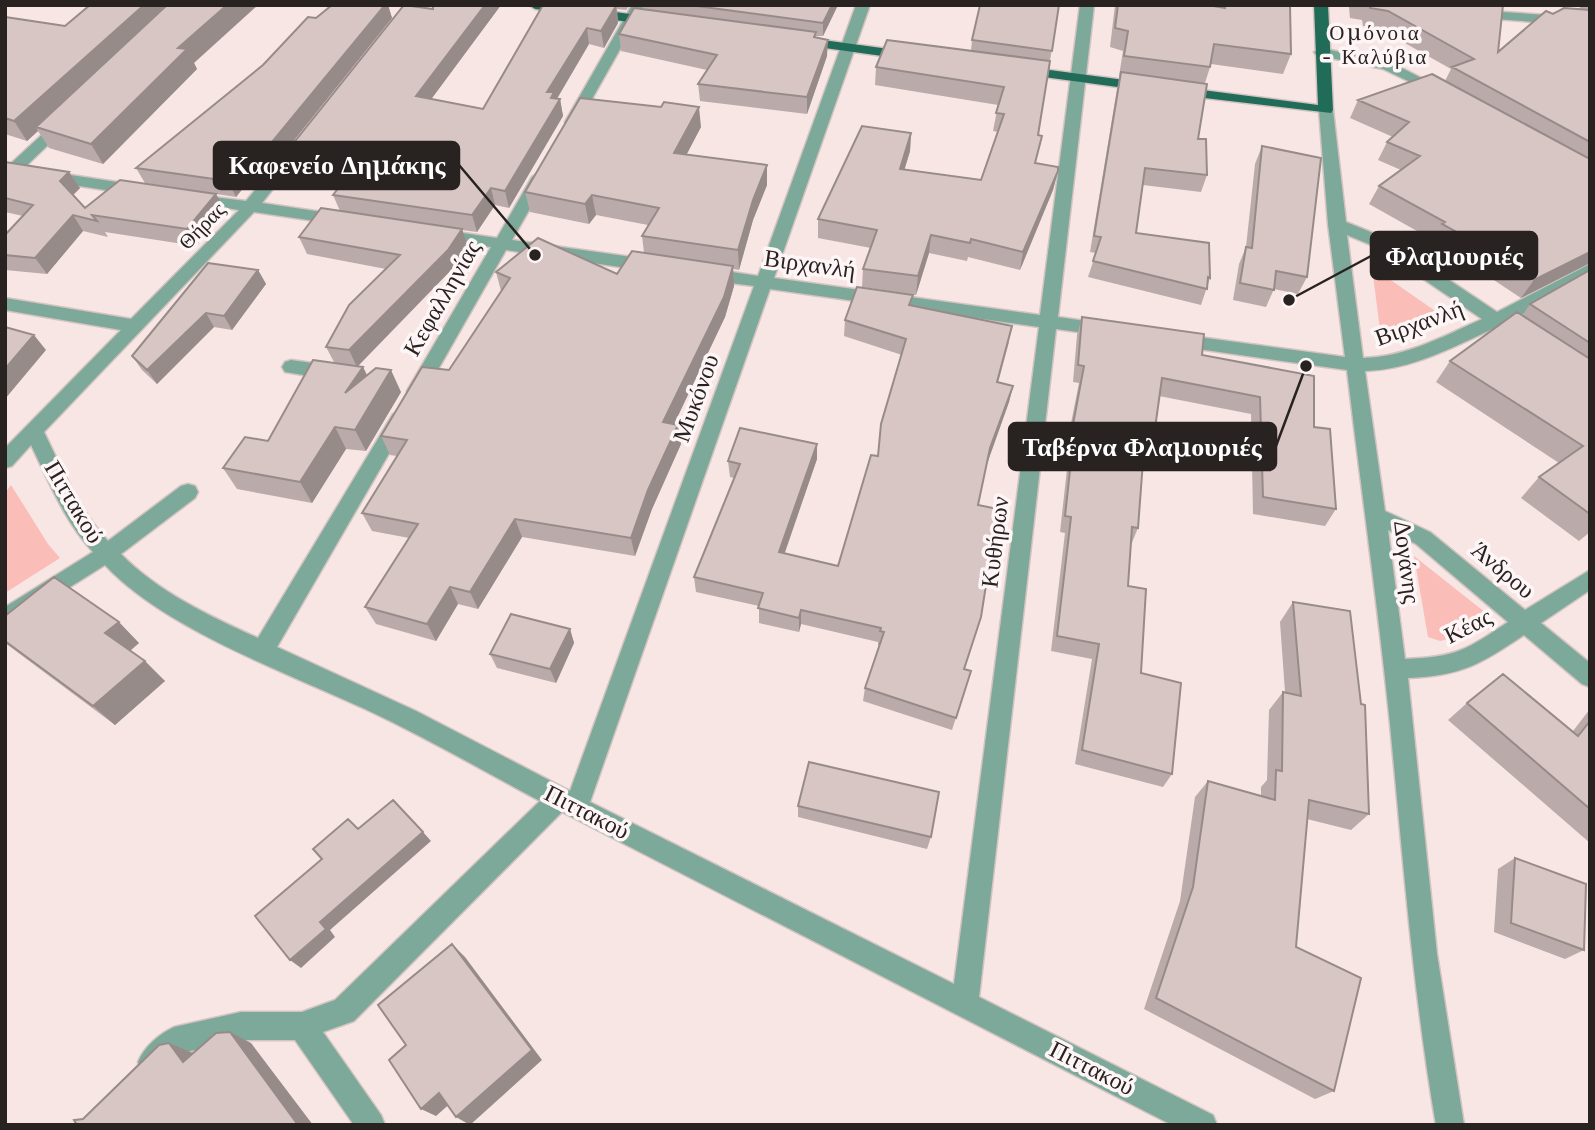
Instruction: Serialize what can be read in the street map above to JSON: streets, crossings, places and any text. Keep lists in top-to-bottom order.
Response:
{
  "streets": {
    "main road": ["Δογάνης"],
    "street": [
      "Θήρας",
      "Βιρχανλή",
      "Κεφαλληνίας",
      "Μυκόνου",
      "Πιττακού",
      "Κυθήρων",
      "Άνδρου",
      "Κέας"
    ]
  },
  "crossings": [
    ["Θήρας", "Πιττακού"],
    ["Βιρχανλή", "Μυκόνου"],
    ["Βιρχανλή", "Κυθήρων"],
    ["Βιρχανλή", "Δογάνης"],
    ["Κεφαλληνίας", "Πιττακού"],
    ["Μυκόνου", "Πιττακού"],
    ["Πιττακού", "Κυθήρων"],
    ["Δογάνης", "Άνδρου"],
    ["Δογάνης", "Κέας"],
    ["Άνδρου", "Κέας"]
  ],
  "districts": ["Ομόνοια - Καλύβια"],
  "places": ["Καφενείο Δημάκης", "Φλαμουριές", "Ταβέρνα Φλαμουριές"]
}
